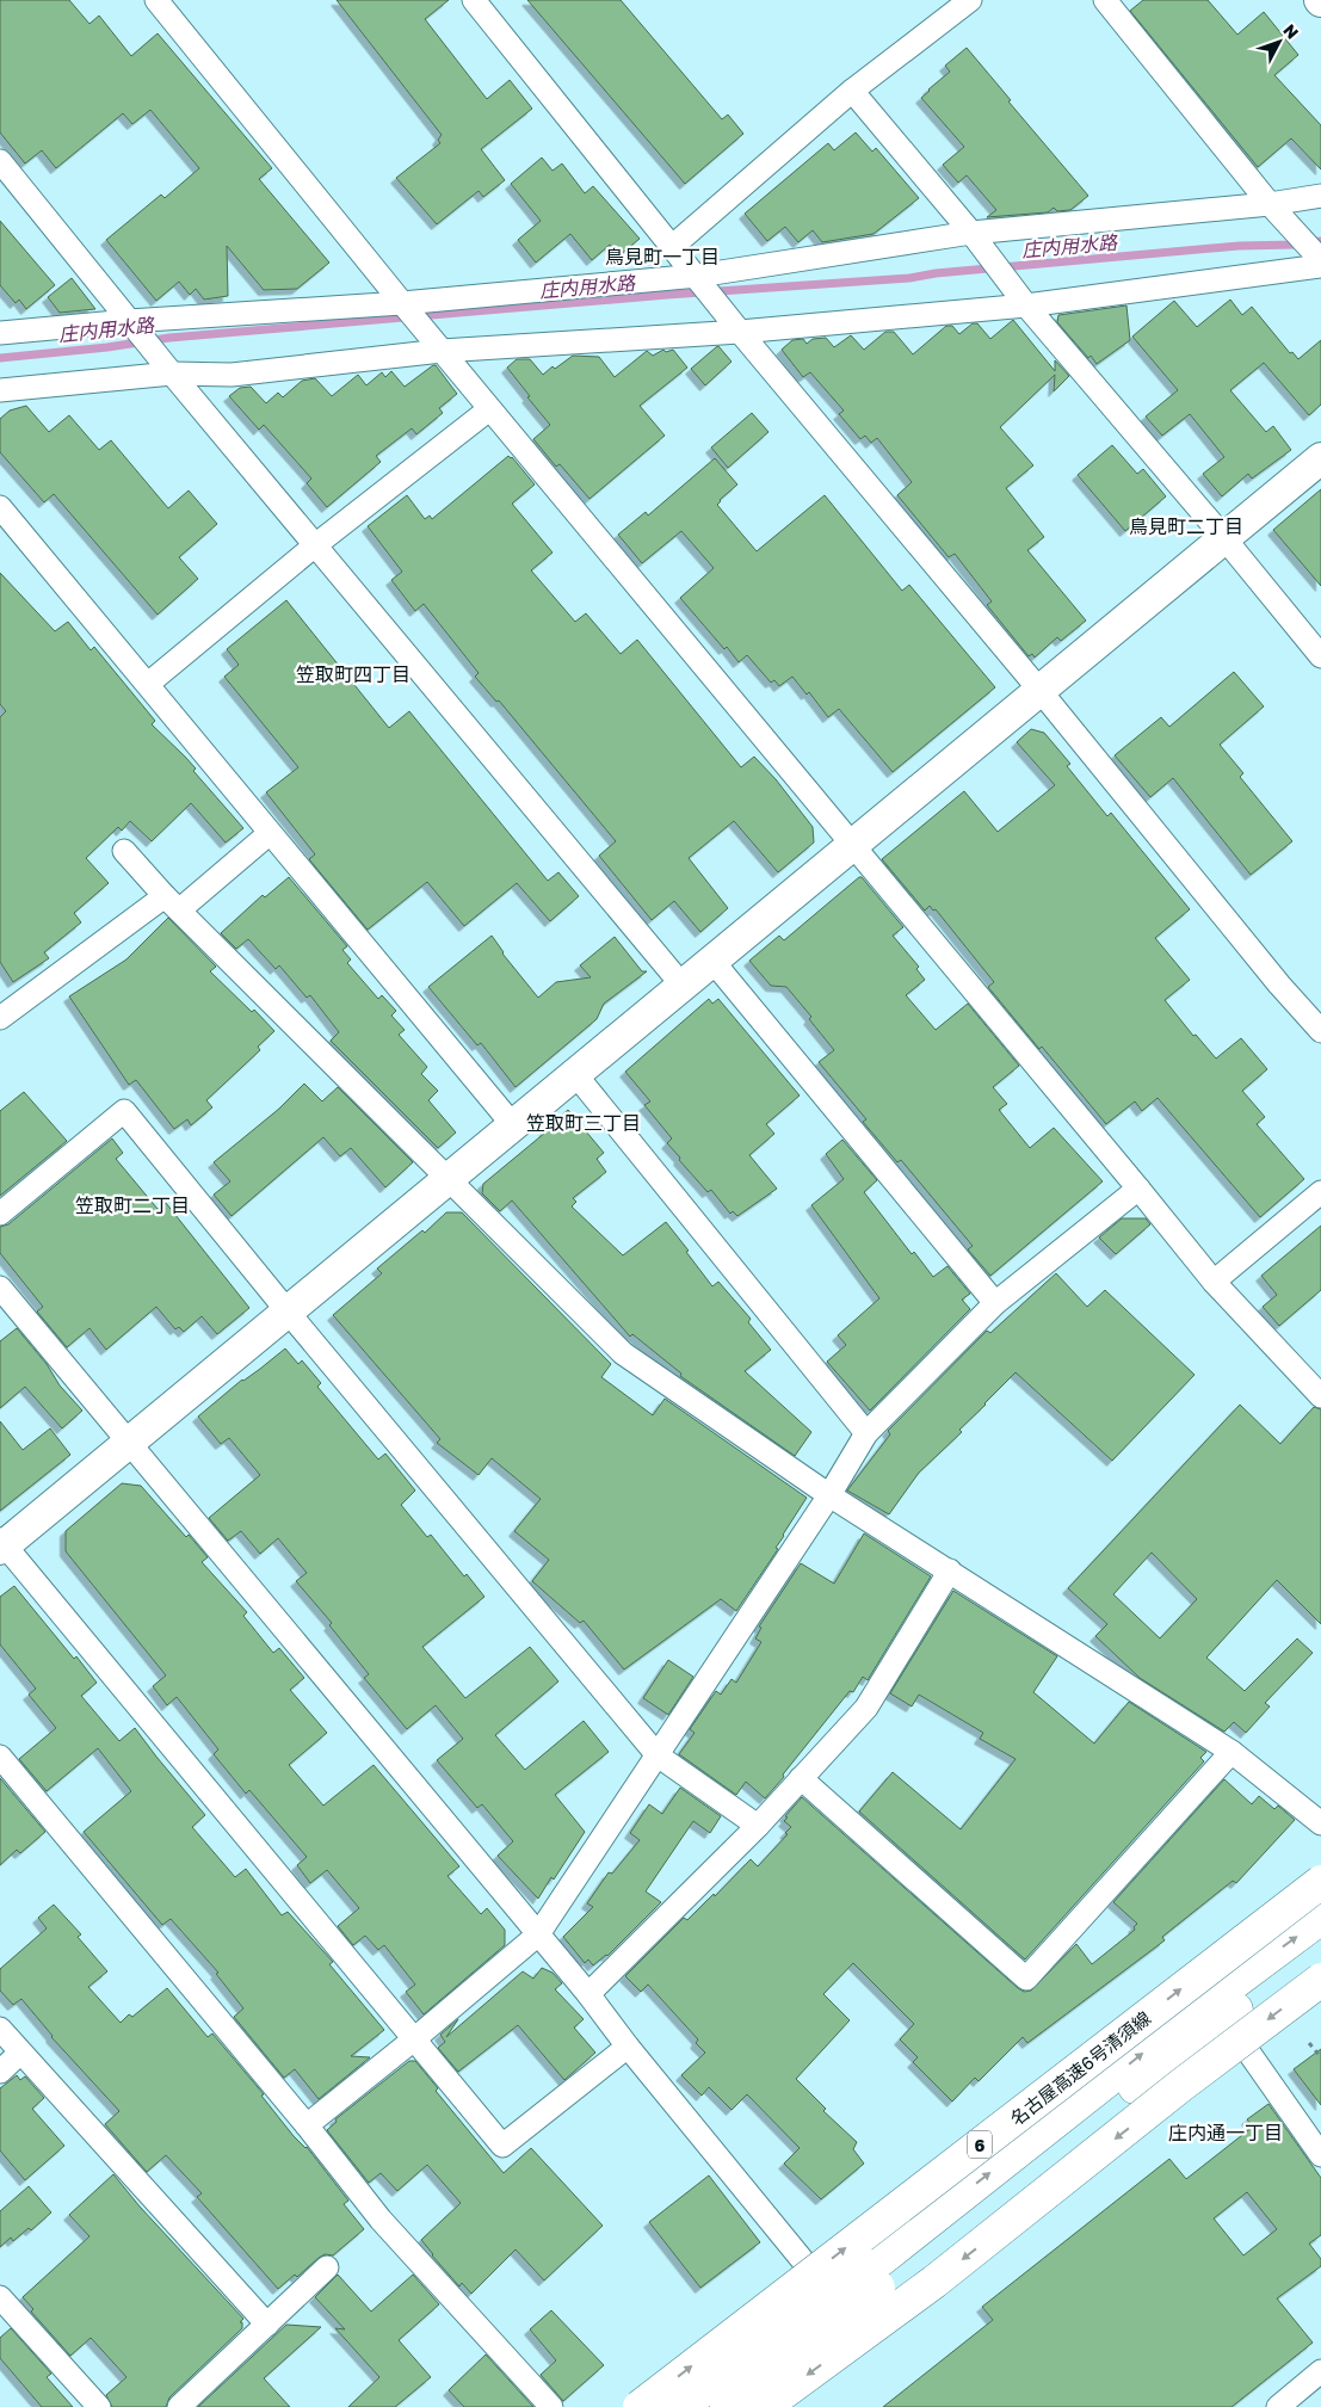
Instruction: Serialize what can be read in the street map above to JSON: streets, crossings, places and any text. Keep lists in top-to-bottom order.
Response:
{
  "streets": {
    "highway": ["名古屋高速6号清須線", "6"]
  },
  "districts": [
    "鳥見町一丁目",
    "鳥見町二丁目",
    "笠取町四丁目",
    "笠取町三丁目",
    "笠取町二丁目",
    "庄内通一丁目"
  ],
  "water": ["庄内用水路"],
  "north": "top right"
}
